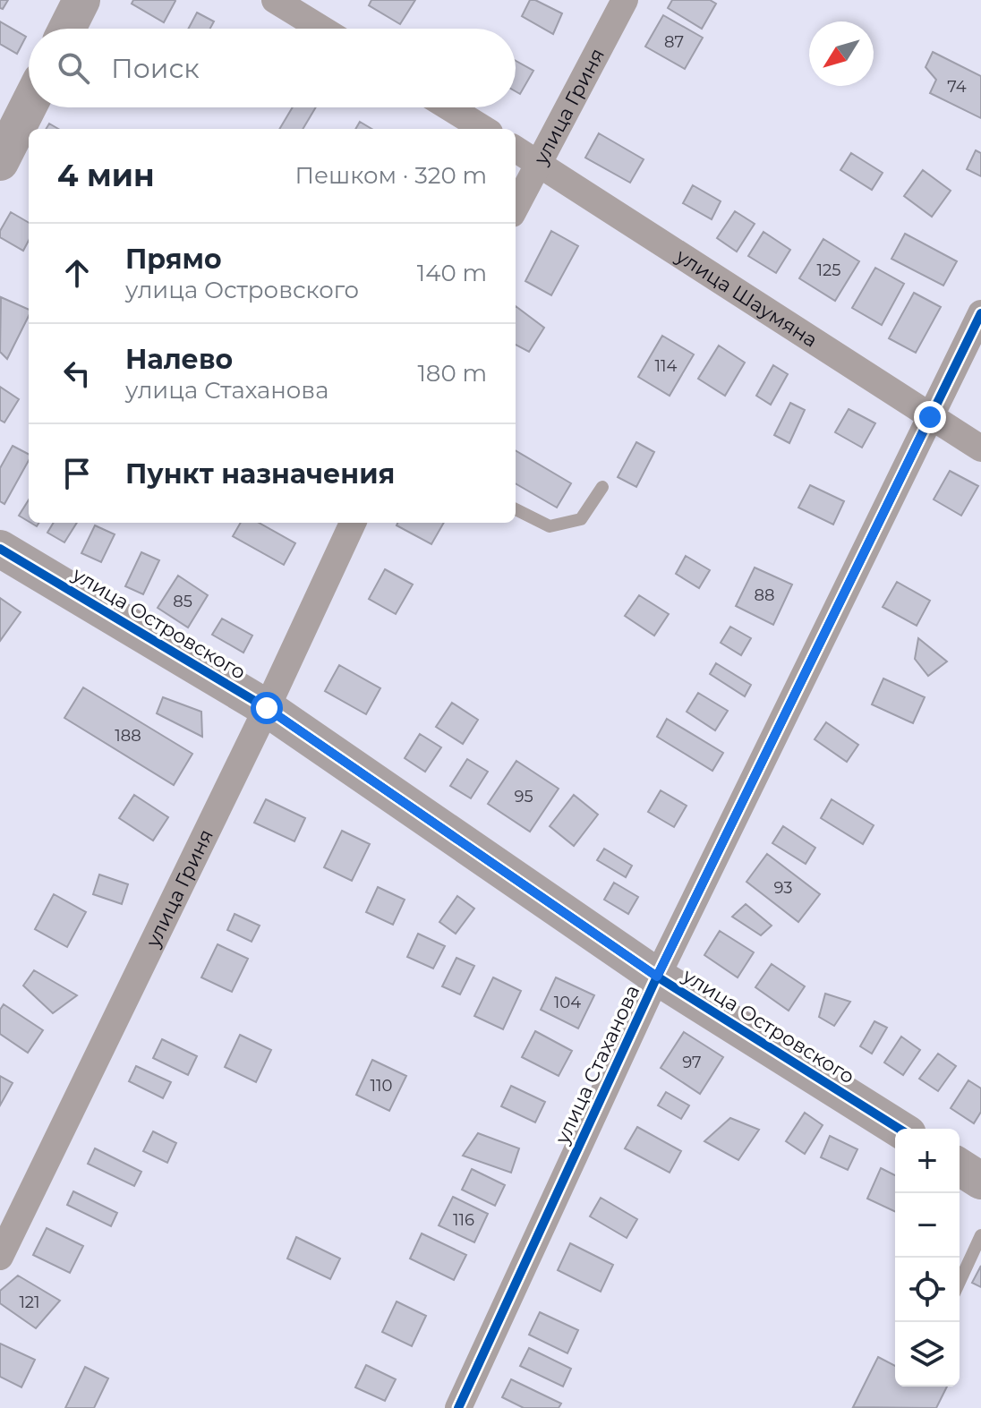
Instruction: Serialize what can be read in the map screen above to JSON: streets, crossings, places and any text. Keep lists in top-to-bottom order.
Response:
{
  "streets": {
    "street": [
      "улица Гриня",
      "улица Шаумяна",
      "улица Островского",
      "улица Стаханова"
    ]
  },
  "crossings": [
    ["улица Гриня", "улица Шаумяна"],
    ["улица Гриня", "улица Островского"],
    ["улица Шаумяна", "улица Стаханова"],
    ["улица Островского", "улица Стаханова"]
  ],
  "house_numbers": [
    "87",
    "74",
    "125",
    "114",
    "88",
    "85",
    "188",
    "95",
    "93",
    "104",
    "97",
    "110",
    "116",
    "121"
  ],
  "north": "bottom left",
  "page": {
    "search": "Поиск",
    "heading": ["4 мин", "Пешком · 320 m"],
    "list": [
      ["Прямо", "улица Островского", "140 m"],
      ["Налево", "улица Стаханова", "180 m"],
      "Пункт назначения"
    ],
    "map_buttons": ["+", "−"]
  }
}
